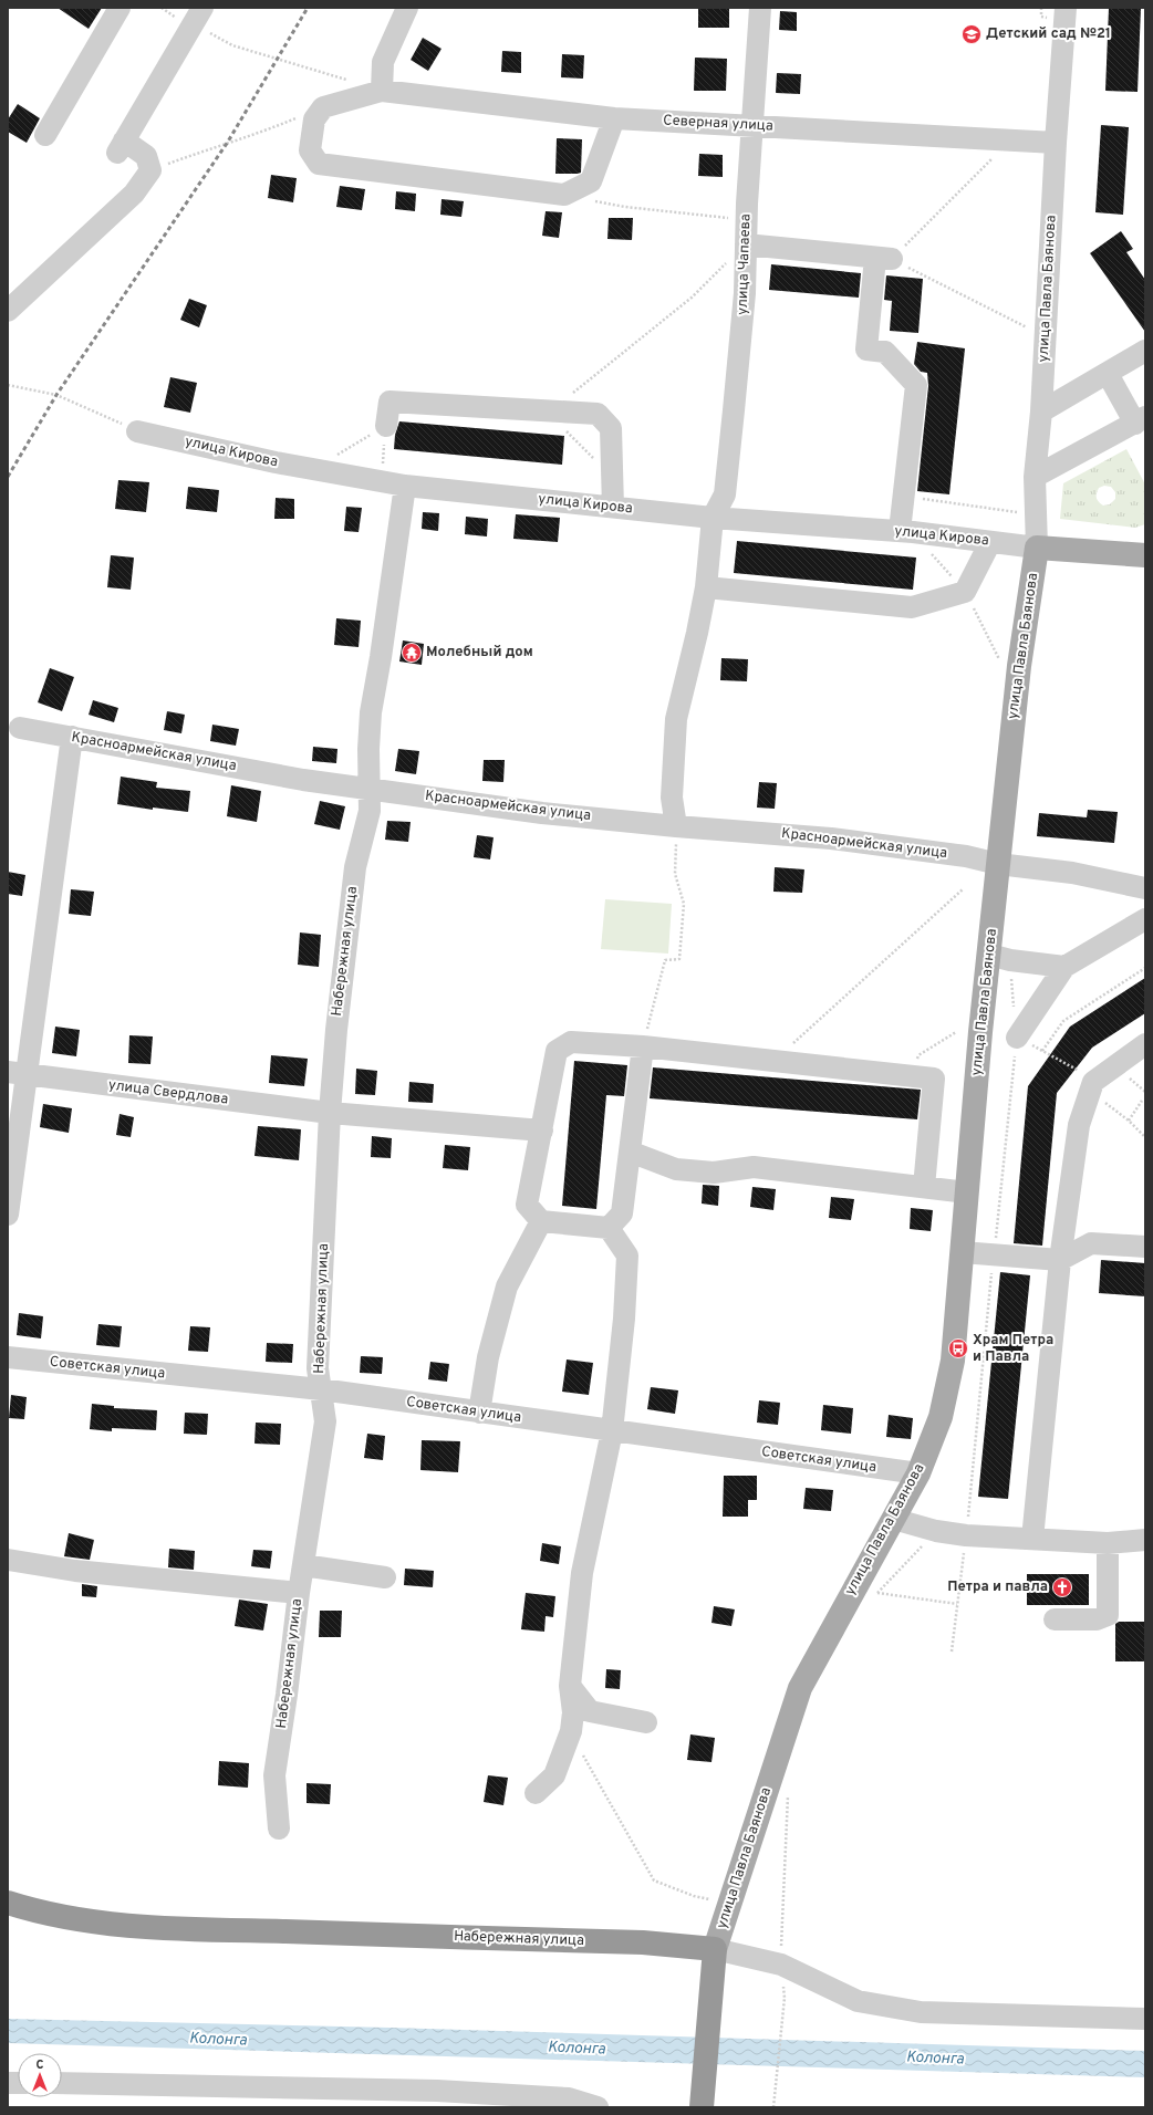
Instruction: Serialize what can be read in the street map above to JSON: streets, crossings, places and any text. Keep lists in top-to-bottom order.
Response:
{
  "streets": {
    "highway": ["Набережная улица"],
    "main road": ["улица Павла Баянова"],
    "street": [
      "Северная улица",
      "улица Чапаева",
      "улица Кирова",
      "Красноармейская улица",
      "улица Свердлова",
      "Советская улица"
    ]
  },
  "crossings": [
    ["Северная улица", "улица Чапаева"],
    ["Северная улица", "улица Павла Баянова"],
    ["улица Чапаева", "улица Кирова"],
    ["улица Павла Баянова", "улица Кирова"],
    ["улица Павла Баянова", "Красноармейская улица"],
    ["улица Павла Баянова", "Набережная улица"],
    ["улица Павла Баянова", "Советская улица"],
    ["улица Кирова", "Набережная улица"],
    ["Красноармейская улица", "Набережная улица"],
    ["Набережная улица", "улица Свердлова"],
    ["Набережная улица", "Советская улица"]
  ],
  "water": ["Колонга"],
  "places": {
    "school or university": ["Детский сад №21"],
    "temple": ["Молебный дом"],
    "bus stop": ["Храм Петра и Павла"],
    "church": ["Петра и павла"]
  },
  "north": "top"
}
